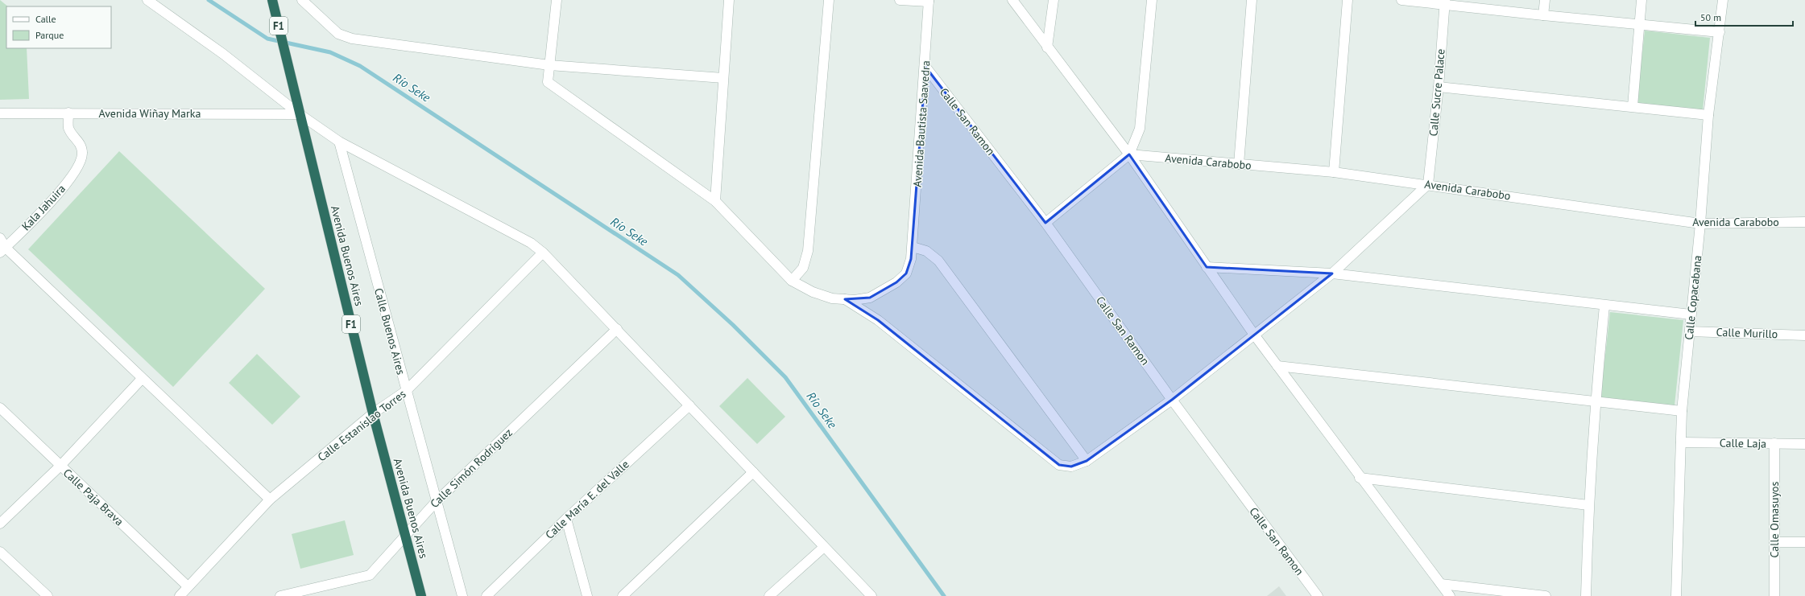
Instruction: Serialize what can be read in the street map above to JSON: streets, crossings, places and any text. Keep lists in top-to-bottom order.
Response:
{
  "streets": {
    "highway": ["F1", "Avenida Buenos Aires"],
    "street": [
      "Calle Sucre Palace",
      "Avenida Wiñay Marka",
      "Calle San Ramon",
      "Avenida Bautista Saavedra",
      "Avenida Carabobo",
      "Kala Jahuira",
      "Calle Copacabana",
      "Calle Buenos Aires",
      "Calle Murillo",
      "Calle Estanislao Torres",
      "Calle Laja",
      "Calle Simón Rodríguez",
      "Calle Paja Brava",
      "Calle María E. del Valle",
      "Calle Omasuyos"
    ]
  },
  "crossings": [
    ["Calle Sucre Palace", "Avenida Carabobo"],
    ["Avenida Wiñay Marka", "Kala Jahuira"],
    ["Avenida Wiñay Marka", "Avenida Buenos Aires"],
    ["Calle San Ramon", "Avenida Bautista Saavedra"],
    ["Avenida Carabobo", "Calle Copacabana"],
    ["Avenida Buenos Aires", "Calle Estanislao Torres"],
    ["Avenida Buenos Aires", "Calle Simón Rodríguez"],
    ["Calle Copacabana", "Calle Murillo"],
    ["Calle Copacabana", "Calle Laja"],
    ["Calle Buenos Aires", "Calle Estanislao Torres"],
    ["Calle Buenos Aires", "Calle Simón Rodríguez"],
    ["Calle Estanislao Torres", "Calle Paja Brava"],
    ["Calle Laja", "Calle Omasuyos"]
  ],
  "water": ["Río Seke"],
  "legend": ["Calle", "Parque"],
  "scale_bar": "50 m"
}
